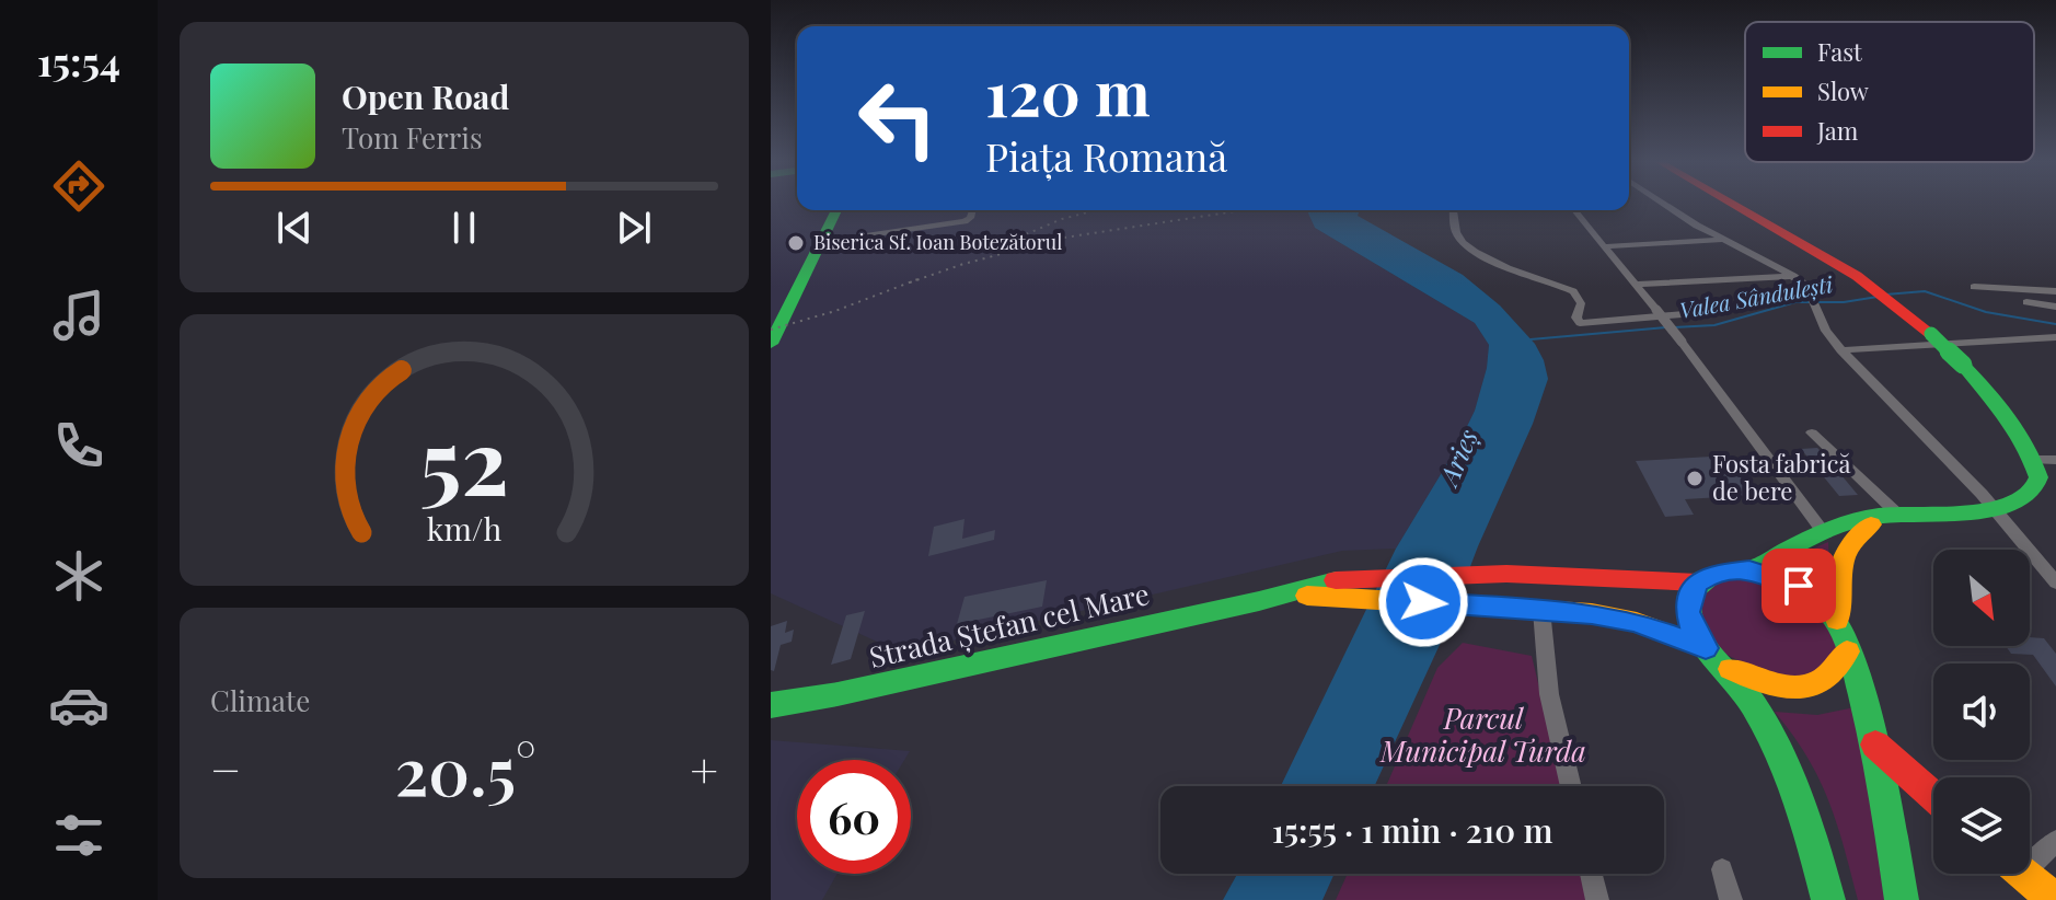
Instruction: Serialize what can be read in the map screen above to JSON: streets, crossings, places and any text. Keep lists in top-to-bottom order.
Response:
{
  "streets": {
    "main road": ["Strada Ștefan cel Mare"]
  },
  "water": ["Valea Sândulești", "Arieș"],
  "parks": ["Parcul Municipal Turda"],
  "places": ["Biserica Sf. Ioan Botezătorul", "Fosta fabrică de bere"],
  "legend": ["Fast", "Slow", "Jam"],
  "north": "bottom right",
  "page": {
    "tabs": "15:54",
    "turn": ["120 m", "Piața Romană"],
    "song": ["Open Road", "Tom Ferris"],
    "tile": "Climate",
    "heat": ["−", "20.5°", "+"],
    "limit": "60",
    "trip": "15:55 · 1 min · 210 m",
    "gauge": ["52", "km/h"]
  }
}
